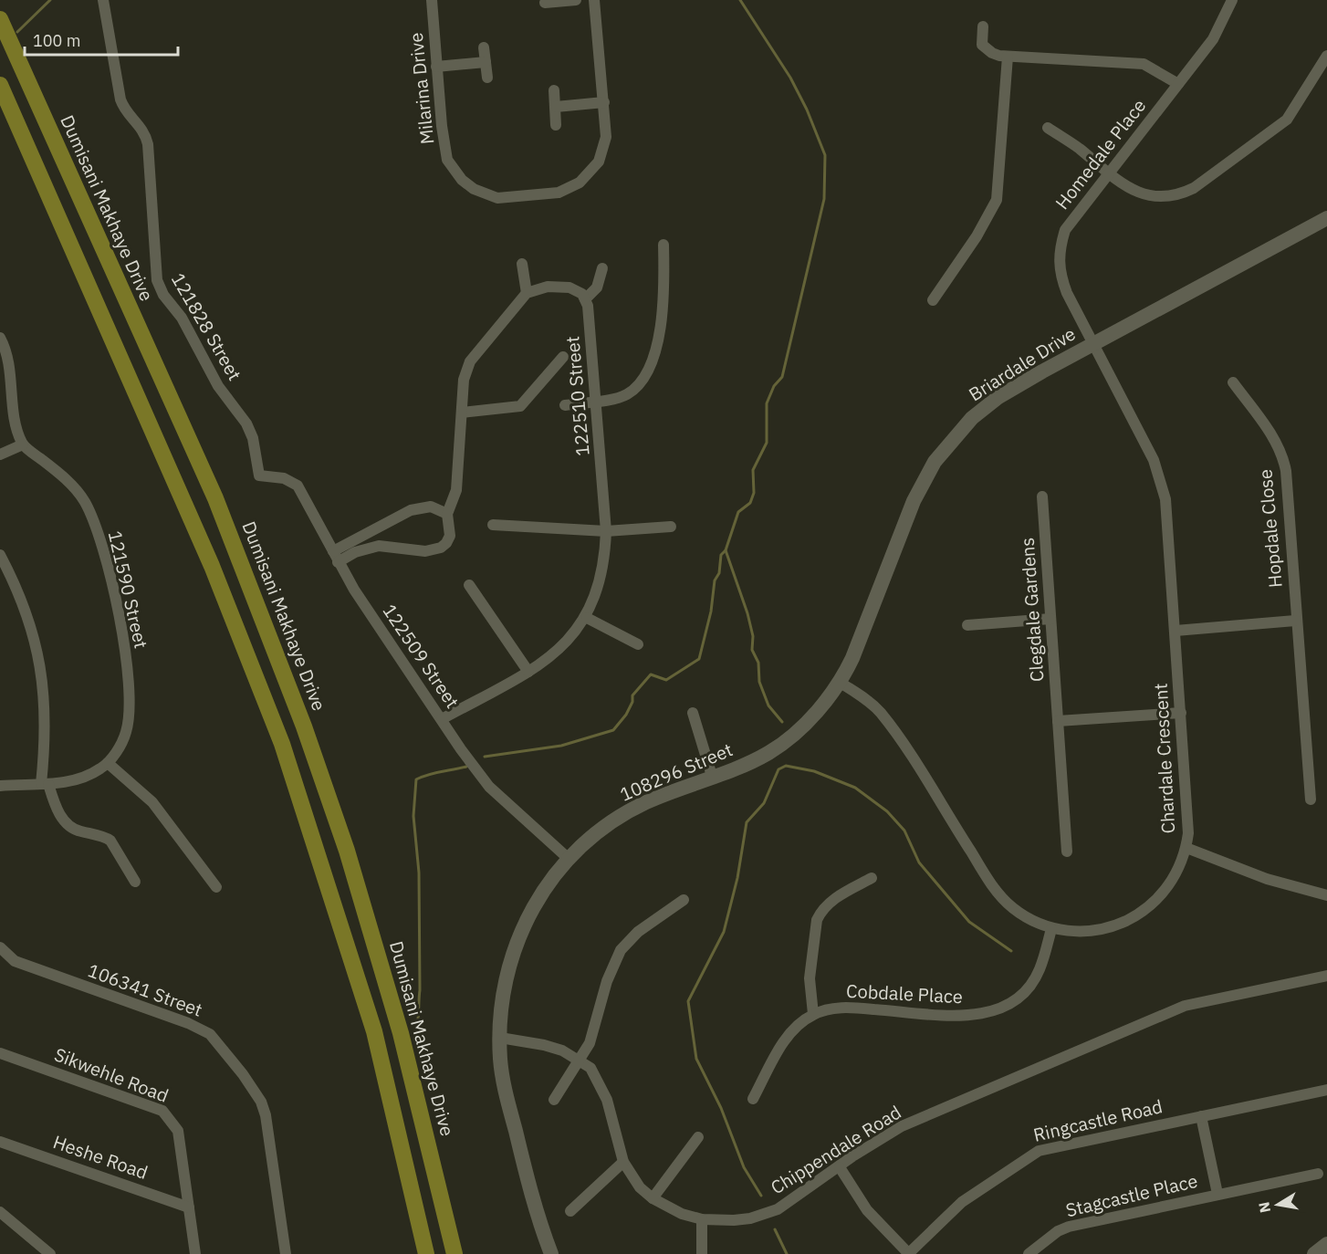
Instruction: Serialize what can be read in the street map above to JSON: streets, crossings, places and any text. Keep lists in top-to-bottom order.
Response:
{
  "streets": {
    "main road": ["Dumisani Makhaye Drive"],
    "street": [
      "Milarina Drive",
      "Homedale Place",
      "121828 Street",
      "Briardale Drive",
      "122510 Street",
      "Hopdale Close",
      "121590 Street",
      "Clegdale Gardens",
      "122509 Street",
      "Chardale Crescent",
      "108296 Street",
      "106341 Street",
      "Cobdale Place",
      "Sikwehle Road",
      "Ringcastle Road",
      "Chippendale Road",
      "Heshe Road",
      "Stagcastle Place"
    ]
  },
  "crossings": [
    ["Homedale Place", "Briardale Drive"],
    ["Homedale Place", "Chardale Crescent"],
    ["121828 Street", "122509 Street"],
    ["Briardale Drive", "Chardale Crescent"],
    ["Briardale Drive", "108296 Street"],
    ["122510 Street", "122509 Street"],
    ["122509 Street", "108296 Street"],
    ["Chardale Crescent", "108296 Street"],
    ["Chardale Crescent", "Cobdale Place"],
    ["108296 Street", "Chippendale Road"],
    ["Sikwehle Road", "Heshe Road"],
    ["Ringcastle Road", "Stagcastle Place"]
  ],
  "scale_bar": "100 m",
  "north": "left"
}
